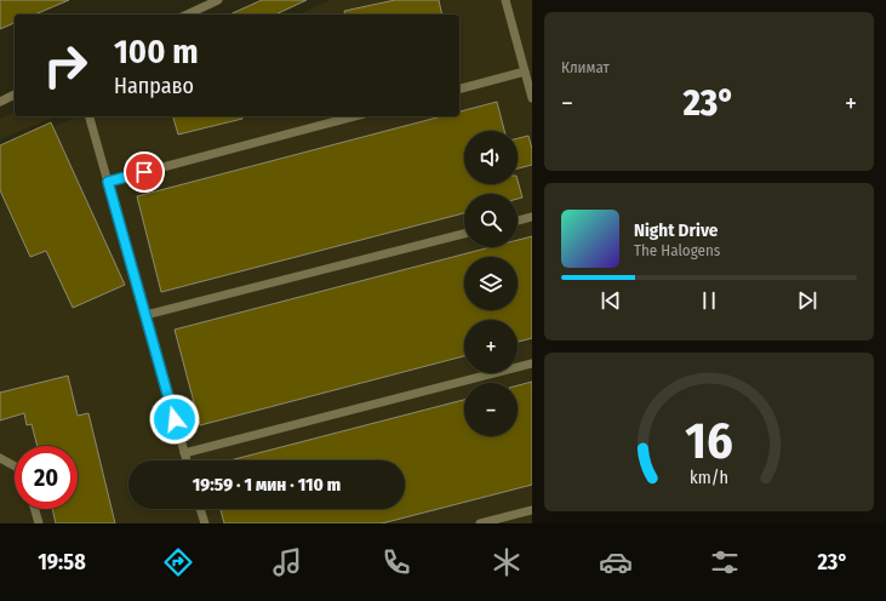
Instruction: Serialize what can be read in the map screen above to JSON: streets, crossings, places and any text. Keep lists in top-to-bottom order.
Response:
{
  "page": {
    "tile": "Климат",
    "turn": ["100 m", "Направо"],
    "heat": ["−", "23°", "+"],
    "map_buttons": ["+", "−"],
    "song": ["Night Drive", "The Halogens"],
    "limit": "20",
    "trip": "19:59 · 1 мин · 110 m",
    "tabs": ["19:58", "23°"],
    "gauge": ["16", "km/h"]
  }
}
